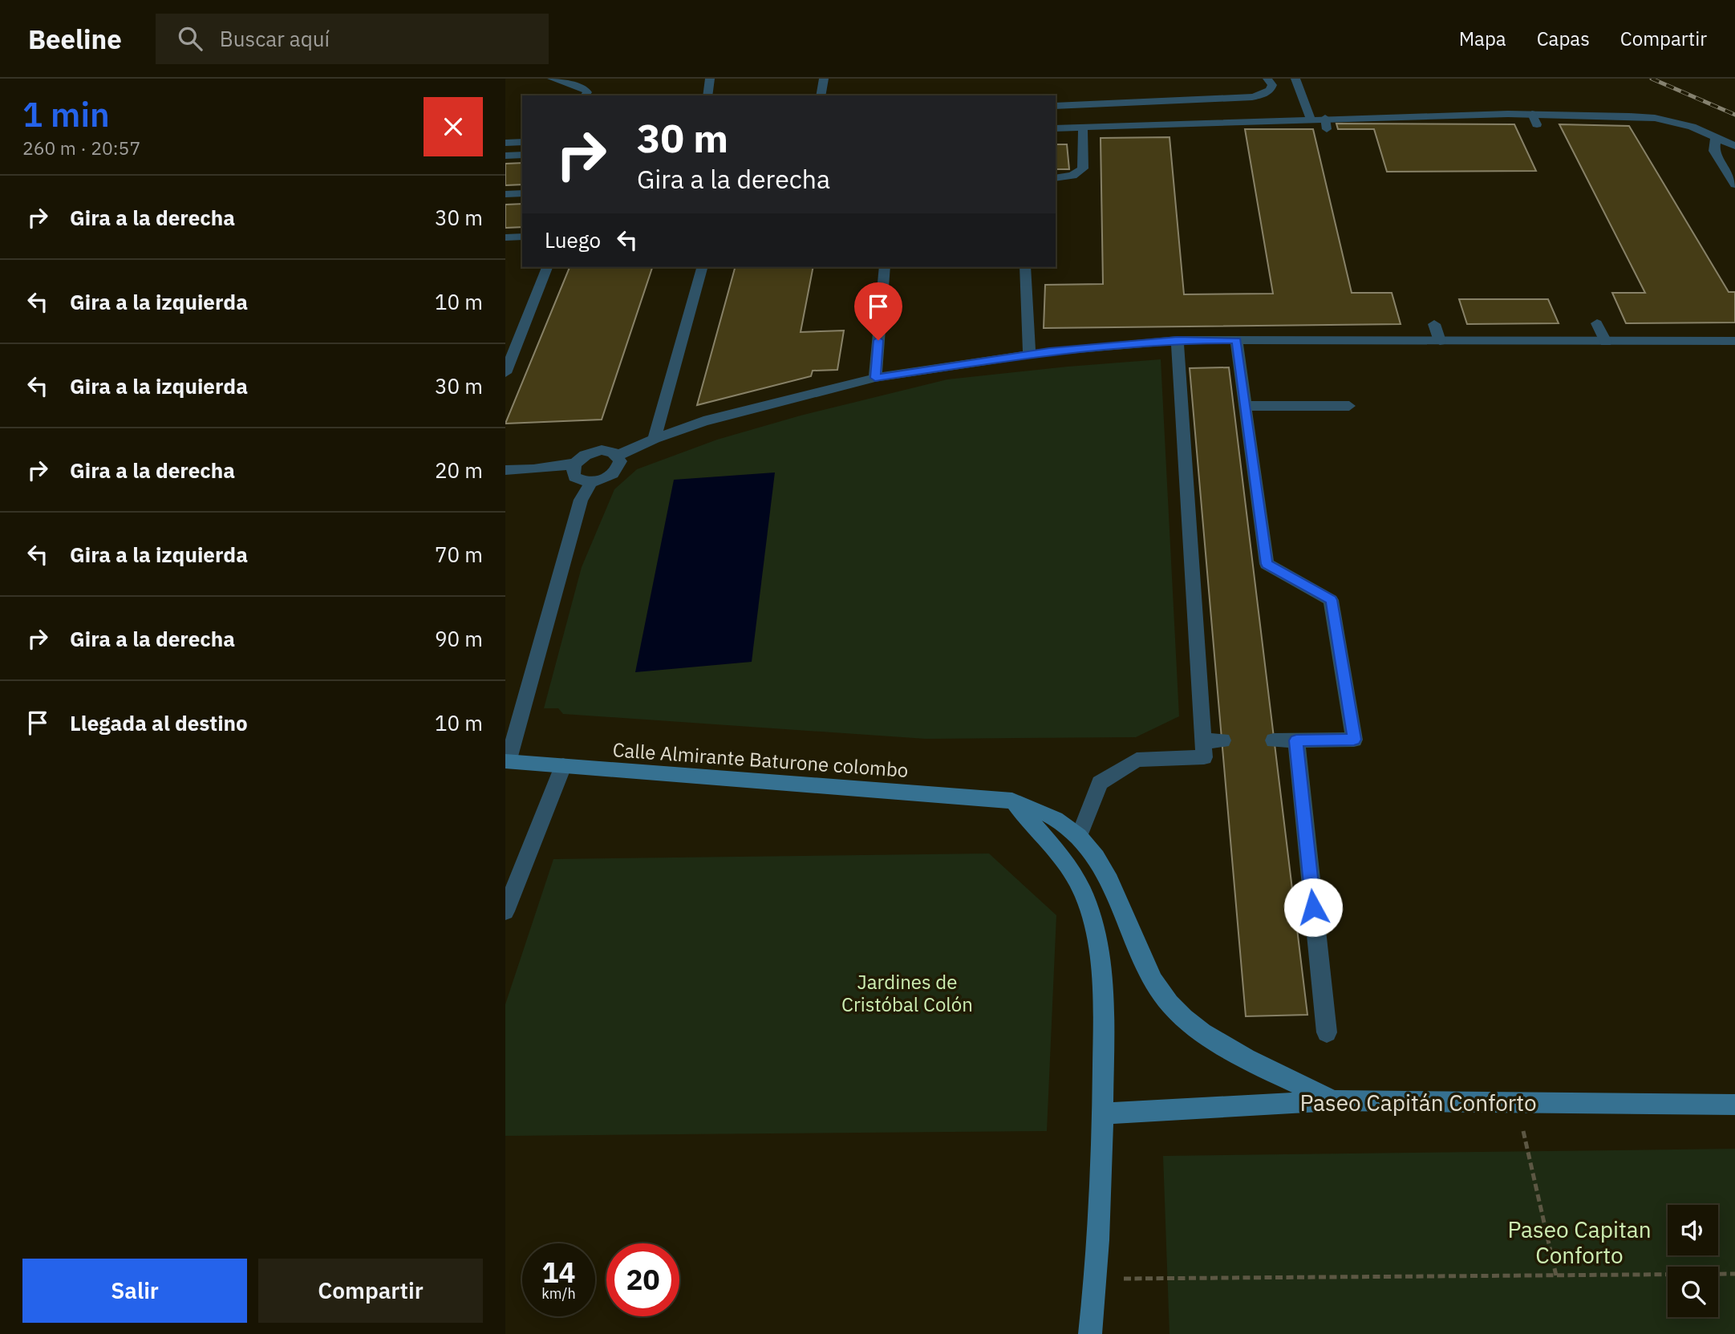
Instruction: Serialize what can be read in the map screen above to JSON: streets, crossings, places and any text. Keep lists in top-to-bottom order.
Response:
{
  "streets": {
    "street": ["Calle Almirante Baturone colombo", "Paseo Capitán Conforto"]
  },
  "crossings": [
    ["Calle Almirante Baturone colombo", "Paseo Capitán Conforto"]
  ],
  "parks": ["Jardines de Cristóbal Colón", "Paseo Capitan Conforto"],
  "page": {
    "header": "Beeline",
    "search": "Buscar aquí",
    "nav": ["Mapa", "Capas", "Compartir"],
    "heading": ["1 min", "260 m · 20:57"],
    "turn": ["30 m", "Gira a la derecha"],
    "list": [
      {
        "name": "Gira a la derecha",
        "value": "30 m"
      },
      {
        "name": "Gira a la izquierda",
        "value": "10 m"
      },
      {
        "name": "Gira a la izquierda",
        "value": "30 m"
      },
      {
        "name": "Gira a la derecha",
        "value": "20 m"
      },
      {
        "name": "Gira a la izquierda",
        "value": "70 m"
      },
      {
        "name": "Gira a la derecha",
        "value": "90 m"
      },
      {
        "name": "Llegada al destino",
        "value": "10 m"
      }
    ],
    "then": "Luego",
    "speed": "14 km/h",
    "limit": "20",
    "buttons": ["Salir", "Compartir"]
  }
}
